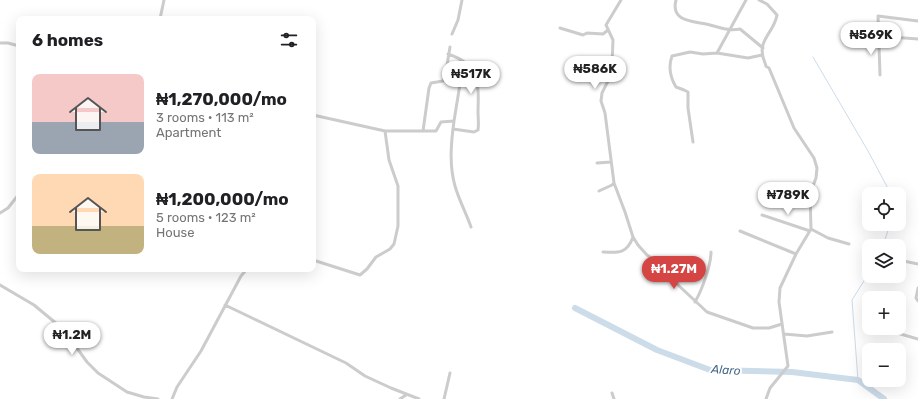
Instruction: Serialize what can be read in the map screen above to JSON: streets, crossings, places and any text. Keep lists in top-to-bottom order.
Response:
{
  "water": ["Alaro"],
  "page": {
    "heading": "6 homes",
    "price": [
      "₦569K",
      "₦586K",
      "₦517K",
      "₦789K",
      "₦1.27M",
      "₦1.2M"
    ],
    "list": [
      {
        "name": "₦1,270,000/mo",
        "note": "3 rooms · 113 m² · Apartment"
      },
      {
        "name": "₦1,200,000/mo",
        "note": "5 rooms · 123 m² · House"
      }
    ],
    "map_buttons": ["+", "−"]
  }
}
